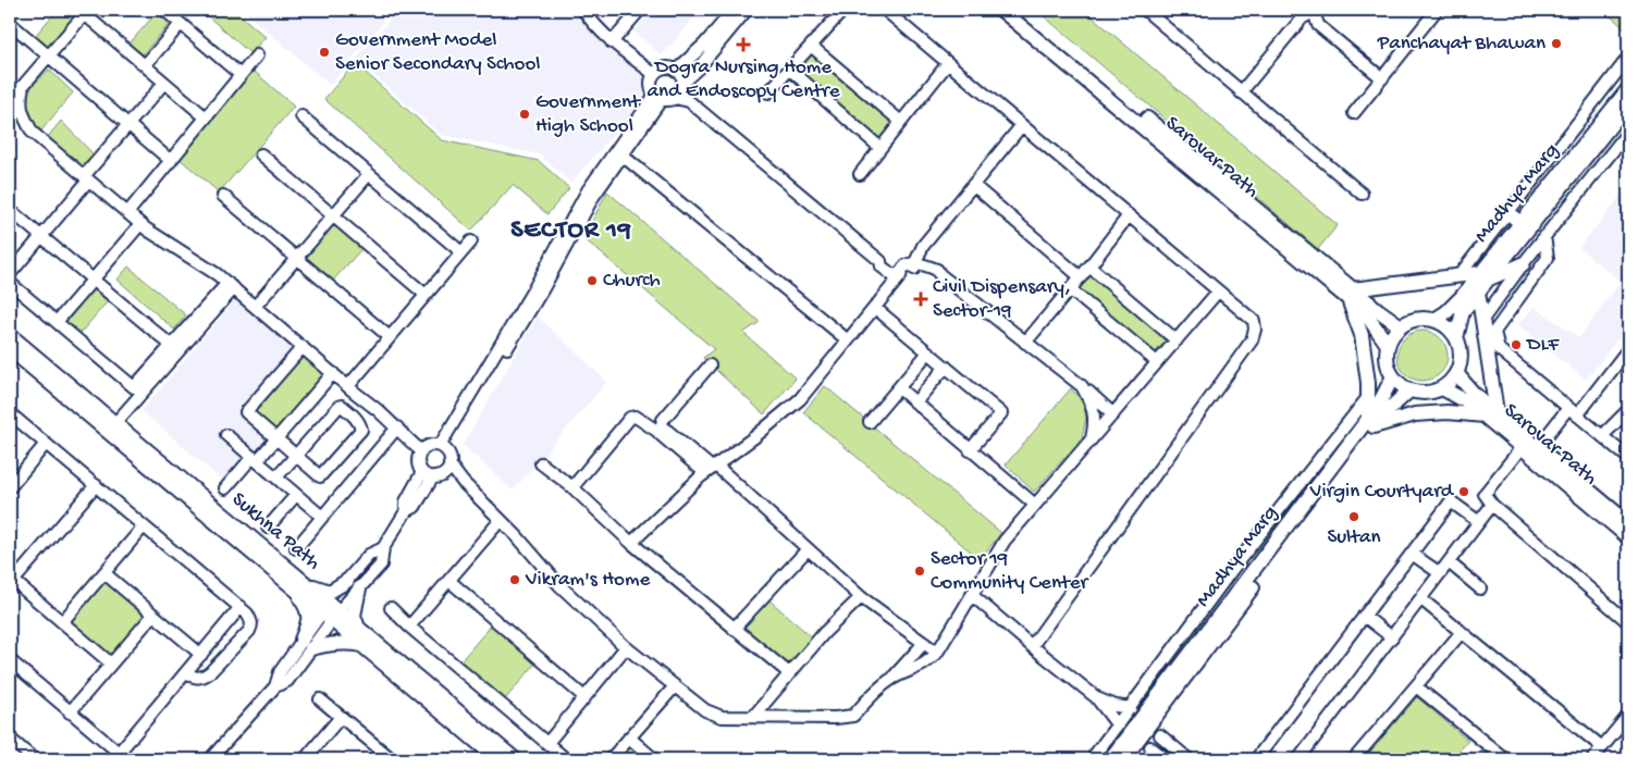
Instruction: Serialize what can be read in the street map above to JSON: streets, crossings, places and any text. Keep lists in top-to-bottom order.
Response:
{
  "streets": {
    "main road": ["Sarovar Path", "Madhya Marg", "Sukhna Path"]
  },
  "crossings": [
    ["Sarovar Path", "Madhya Marg"]
  ],
  "districts": ["SECTOR 19"],
  "places": {
    "other": [
      "Panchayat Bhawan",
      "Government Model Senior Secondary School",
      "Government High School",
      "Church",
      "DLF",
      "Virgin Courtyard",
      "Sultan",
      "Sector 19 Community Center",
      "Vikram's Home"
    ],
    "health": ["Dogra Nursing Home and Endoscopy Centre", "Civil Dispensary, Sector-19"]
  }
}
